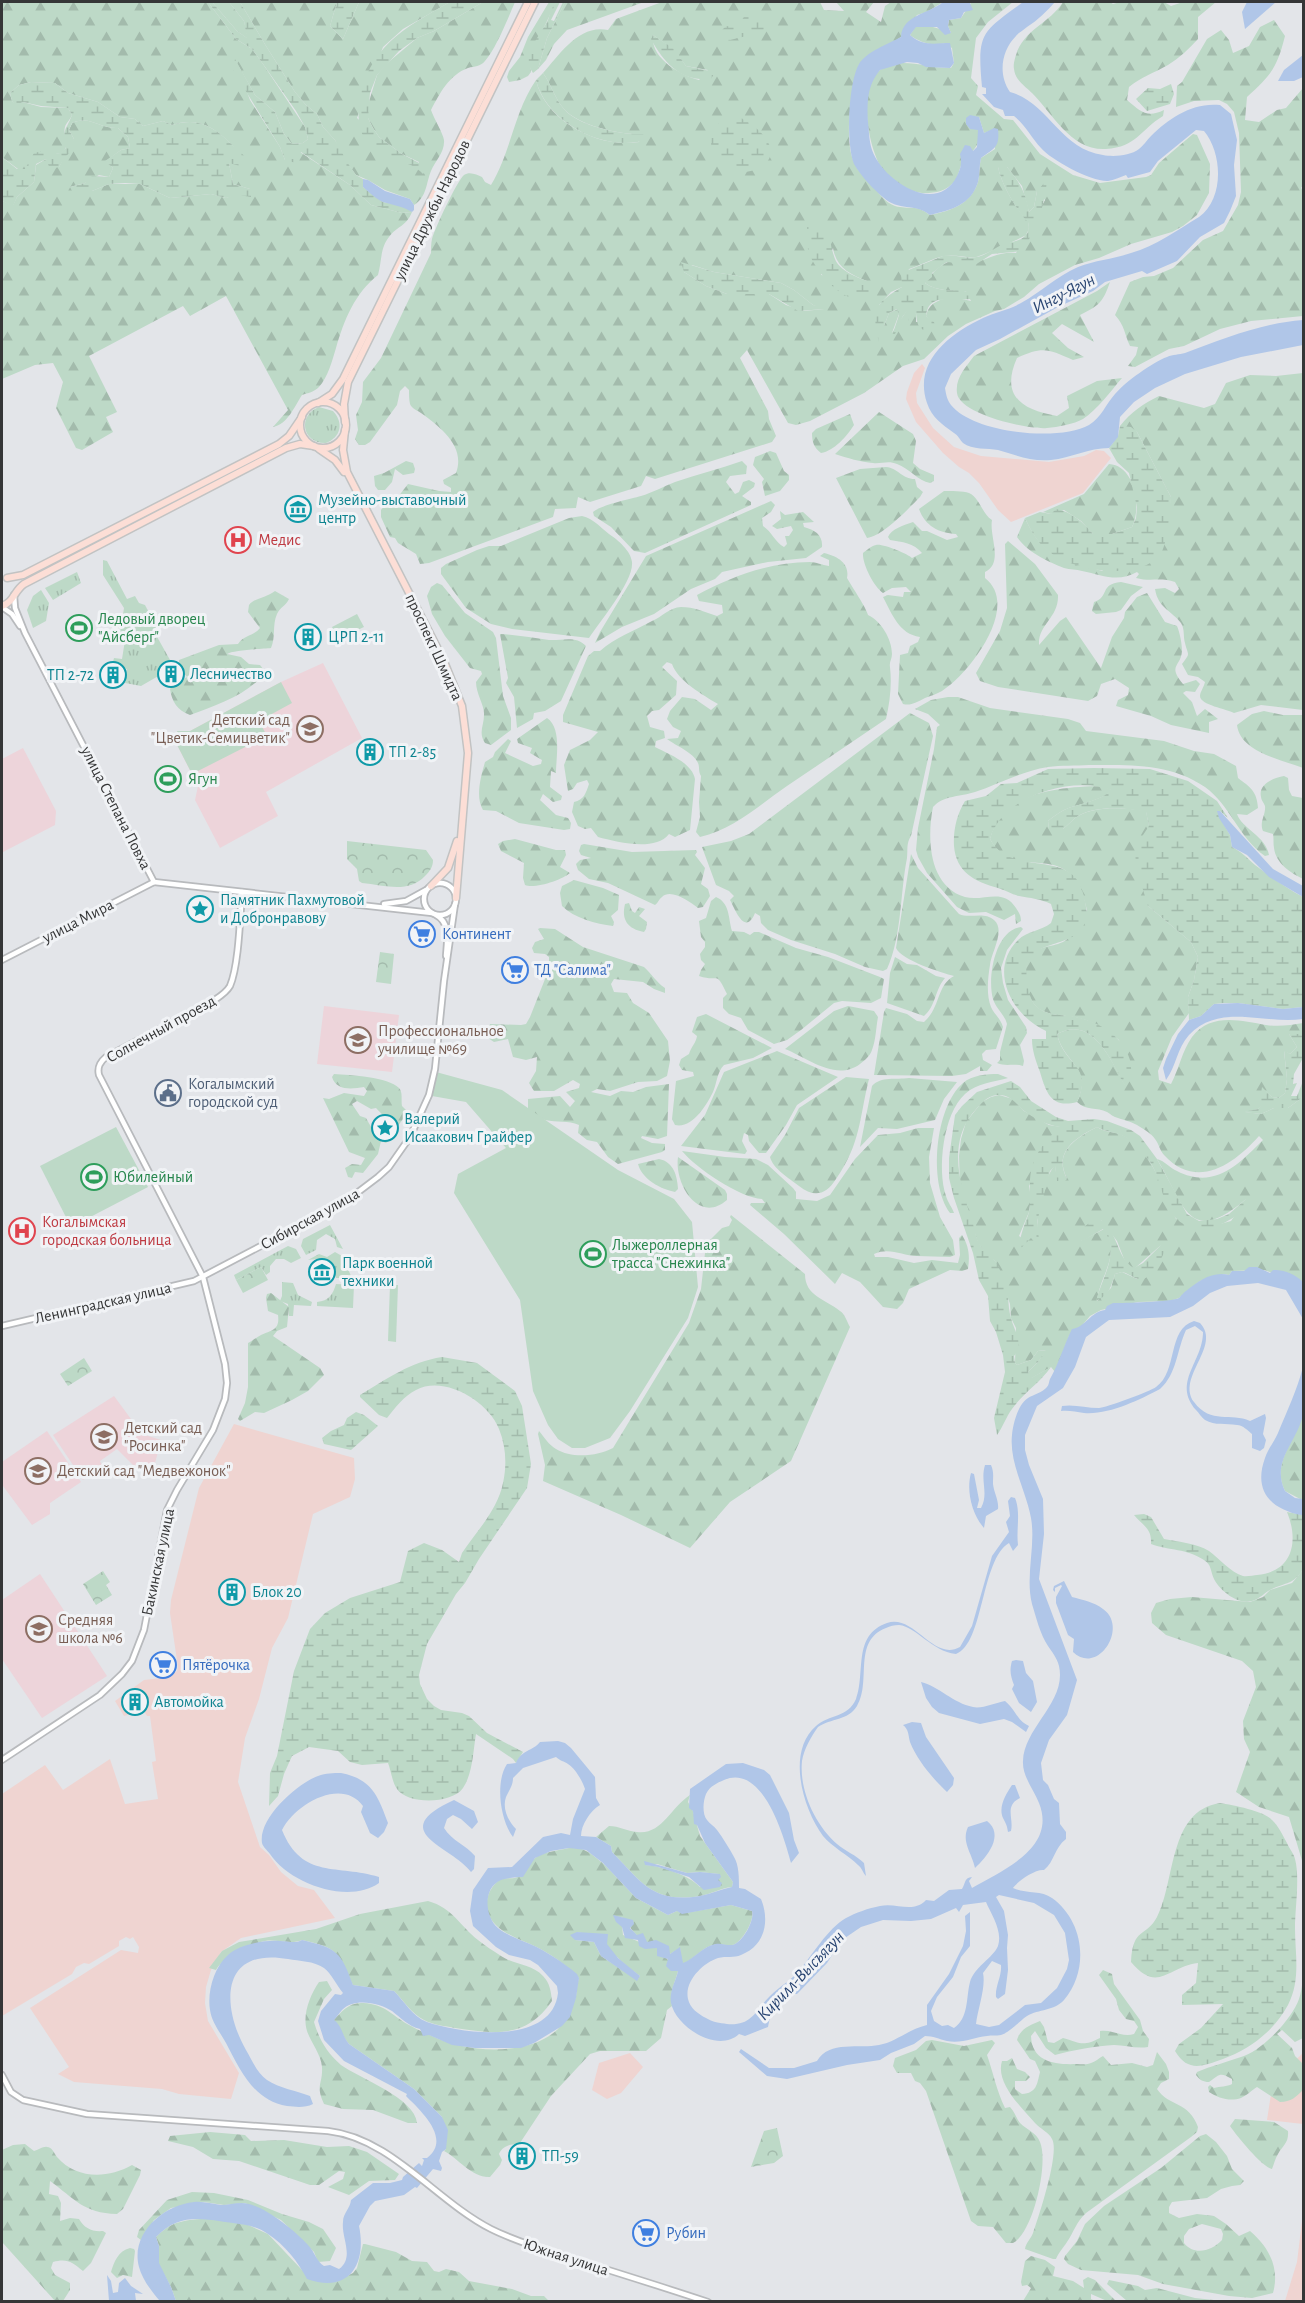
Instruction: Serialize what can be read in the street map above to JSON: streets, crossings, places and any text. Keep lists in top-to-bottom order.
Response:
{
  "streets": {
    "main road": ["улица Дружбы Народов", "проспект Шмидта"],
    "street": [
      "улица Степана Повха",
      "улица Мира",
      "Солнечный проезд",
      "Сибирская улица",
      "Ленинградская улица",
      "Бакинская улица",
      "Южная улица"
    ]
  },
  "crossings": [
    ["улица Дружбы Народов", "проспект Шмидта"],
    ["проспект Шмидта", "улица Степана Повха"],
    ["проспект Шмидта", "Сибирская улица"],
    ["улица Степана Повха", "улица Мира"],
    ["улица Степана Повха", "Солнечный проезд"],
    ["улица Степана Повха", "Сибирская улица"],
    ["Солнечный проезд", "Бакинская улица"],
    ["Сибирская улица", "Ленинградская улица"],
    ["Сибирская улица", "Бакинская улица"],
    ["Ленинградская улица", "Бакинская улица"]
  ],
  "water": ["Ингу-Ягун", "Кирилл-Высъягун"],
  "places": {
    "museum": ["Музейно-выставочный центр", "Парк военной техники"],
    "hospital": ["Медис", "Когалымская городская больница"],
    "sports": [
      "Ледовый дворец \"Айсберг\"",
      "Ягун",
      "Юбилейный",
      "Лыжероллерная трасса \"Снежинка\""
    ],
    "building": [
      "ЦРП 2-11",
      "Лесничество",
      "ТП 2-72",
      "ТП 2-85",
      "Блок 20",
      "Автомойка",
      "ТП-59"
    ],
    "school or university": [
      "Детский сад \"Цветик-Семицветик\"",
      "Профессиональное училище №69",
      "Детский сад \"Росинка\"",
      "Детский сад \"Медвежонок\"",
      "Средняя школа №6"
    ],
    "place": ["Памятник Пахмутовой и Добронравову", "Валерий Исаакович Грайфер"],
    "supermarket": [
      "Континент",
      "ТД \"Салима\"",
      "Пятёрочка",
      "Рубин"
    ],
    "public building": ["Когалымский городской суд"]
  }
}
